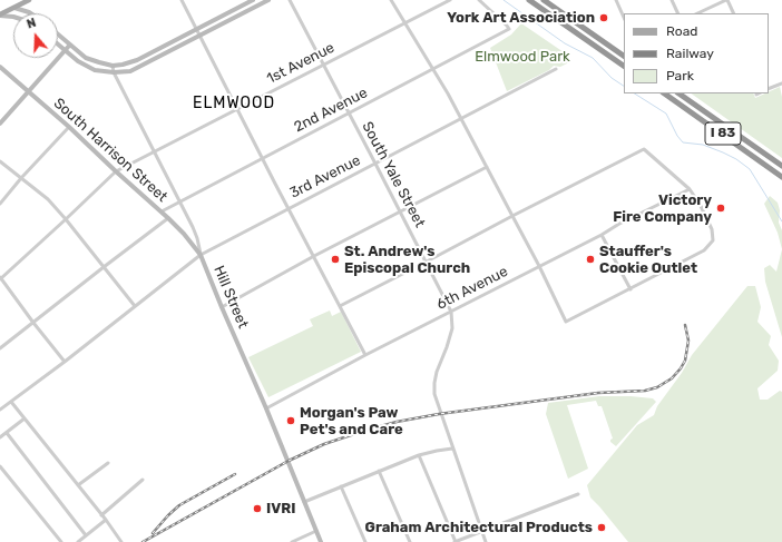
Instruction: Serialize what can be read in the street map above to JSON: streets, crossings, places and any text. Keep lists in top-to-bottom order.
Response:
{
  "streets": {
    "highway": ["I 83"],
    "street": [
      "1st Avenue",
      "2nd Avenue",
      "South Harrison Street",
      "South Yale Street",
      "3rd Avenue",
      "6th Avenue",
      "Hill Street"
    ]
  },
  "crossings": [
    ["1st Avenue", "South Harrison Street"],
    ["1st Avenue", "South Yale Street"],
    ["1st Avenue", "Hill Street"],
    ["2nd Avenue", "South Harrison Street"],
    ["2nd Avenue", "South Yale Street"],
    ["2nd Avenue", "Hill Street"],
    ["South Harrison Street", "3rd Avenue"],
    ["South Harrison Street", "Hill Street"],
    ["South Yale Street", "3rd Avenue"],
    ["South Yale Street", "6th Avenue"],
    ["3rd Avenue", "Hill Street"],
    ["6th Avenue", "Hill Street"]
  ],
  "districts": ["ELMWOOD"],
  "parks": ["Elmwood Park"],
  "places": [
    "York Art Association",
    "Victory Fire Company",
    "St. Andrew's Episcopal Church",
    "Stauffer's Cookie Outlet",
    "Morgan's Paw Pet's and Care",
    "IVRI",
    "Graham Architectural Products"
  ],
  "legend": ["Road", "Railway", "Park"],
  "north": "top"
}
